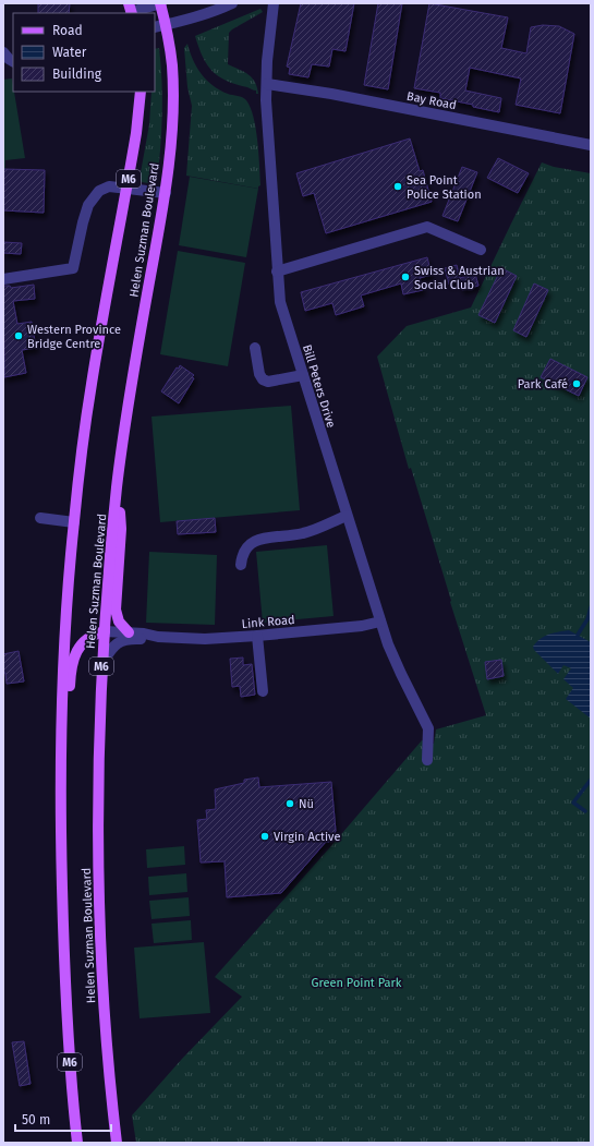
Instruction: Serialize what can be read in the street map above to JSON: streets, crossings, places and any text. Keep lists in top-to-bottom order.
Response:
{
  "streets": {
    "main road": ["M6", "Helen Suzman Boulevard"],
    "street": ["Bay Road", "Bill Peters Drive", "Link Road"]
  },
  "crossings": [
    ["Bay Road", "Bill Peters Drive"],
    ["M6", "Helen Suzman Boulevard"],
    ["Helen Suzman Boulevard", "Link Road"],
    ["Bill Peters Drive", "Link Road"]
  ],
  "parks": ["Green Point Park"],
  "places": [
    "Sea Point Police Station",
    "Swiss & Austrian Social Club",
    "Western Province Bridge Centre",
    "Park Café",
    "Nü",
    "Virgin Active"
  ],
  "legend": ["Road", "Water", "Building"],
  "scale_bar": "50 m"
}
